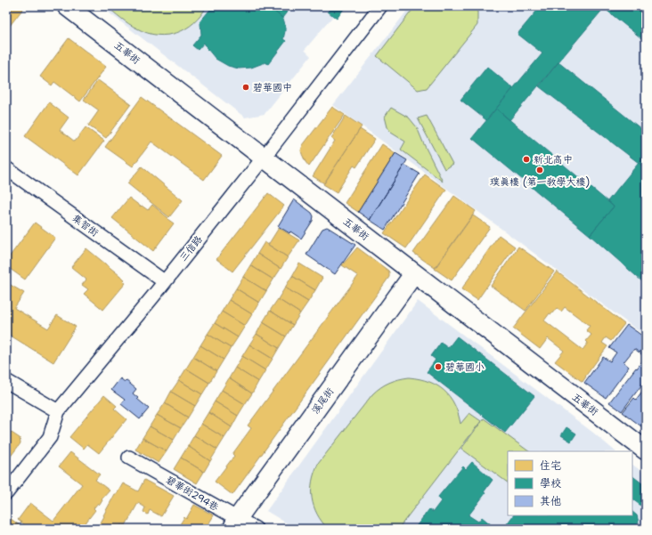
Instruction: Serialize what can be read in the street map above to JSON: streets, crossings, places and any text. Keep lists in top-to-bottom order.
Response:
{
  "streets": {
    "street": [
      "五華街",
      "集智街",
      "三信路",
      "溪尾街",
      "碧華街294巷"
    ]
  },
  "crossings": [
    ["五華街", "三信路"],
    ["五華街", "溪尾街"],
    ["集智街", "三信路"],
    ["溪尾街", "碧華街294巷"]
  ],
  "places": [
    "碧華國中",
    "新北高中",
    "璞真樓 (第一教學大樓)",
    "碧華國小"
  ],
  "legend": ["住宅", "學校", "其他"]
}
